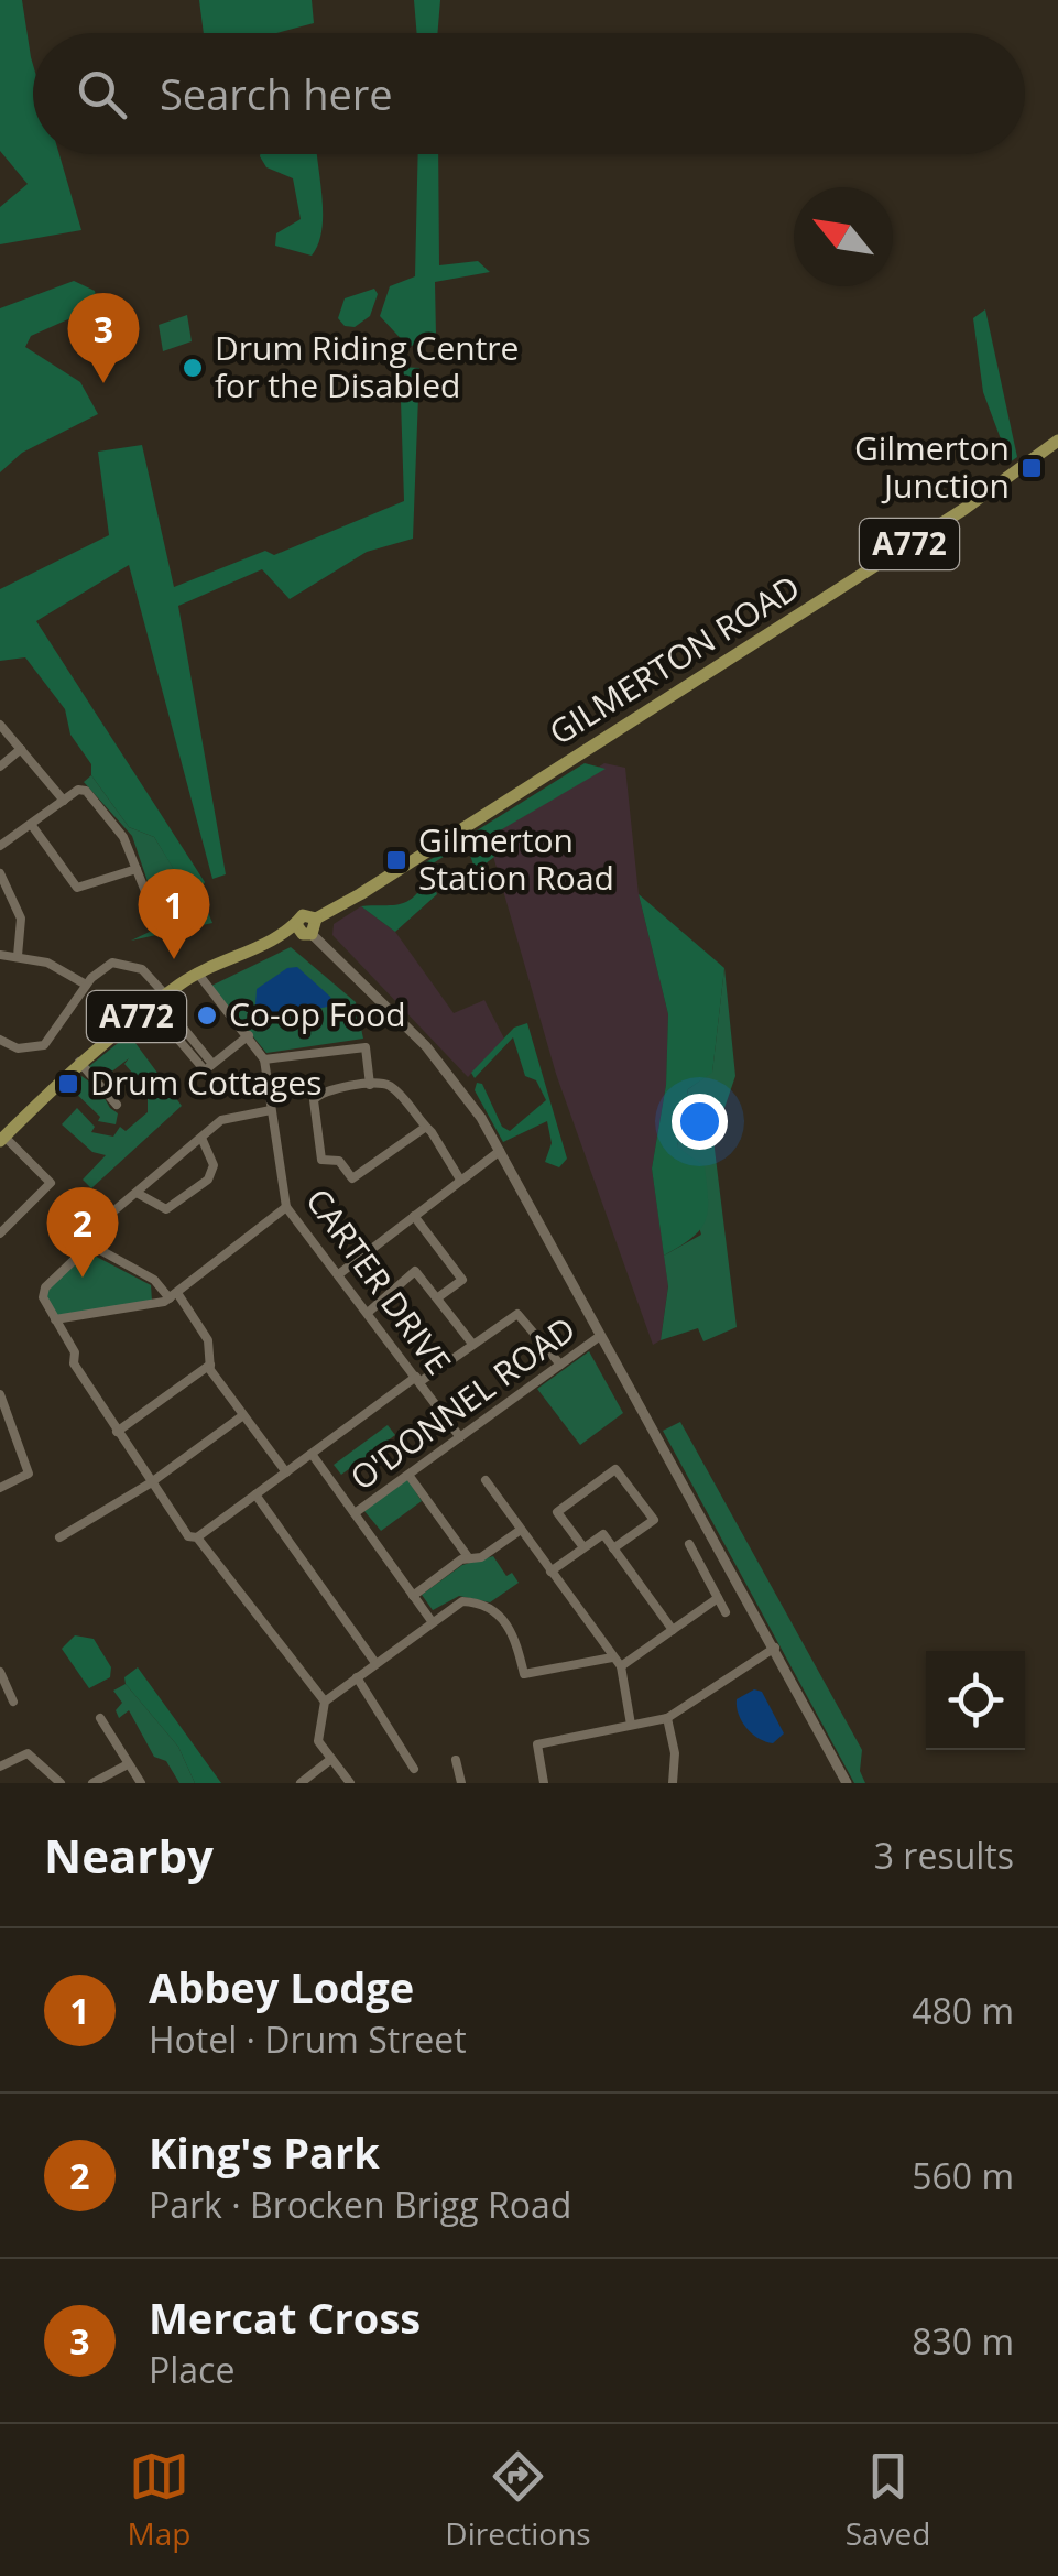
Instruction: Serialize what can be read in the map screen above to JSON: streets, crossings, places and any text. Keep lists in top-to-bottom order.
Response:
{
  "streets": {
    "main road": ["A772", "GILMERTON ROAD"],
    "street": ["CARTER DRIVE", "O'DONNEL ROAD"]
  },
  "crossings": [
    ["A772", "GILMERTON ROAD"],
    ["A772", "CARTER DRIVE"],
    ["CARTER DRIVE", "O'DONNEL ROAD"]
  ],
  "places": {
    "other": ["Drum Riding Centre for the Disabled", "Co-op Food"],
    "transit": ["Gilmerton Junction", "Gilmerton Station Road", "Drum Cottages"]
  },
  "north": "top left",
  "page": {
    "search": "Search here",
    "pins": ["3", "1", "2"],
    "heading": ["Nearby", "3 results"],
    "list": [
      {
        "mark": "1",
        "name": "Abbey Lodge",
        "note": "Hotel · Drum Street",
        "value": "480 m"
      },
      {
        "mark": "2",
        "name": "King's Park",
        "note": "Park · Brocken Brigg Road",
        "value": "560 m"
      },
      {
        "mark": "3",
        "name": "Mercat Cross",
        "note": "Place",
        "value": "830 m"
      }
    ],
    "nav": ["Map", "Directions", "Saved"]
  }
}
